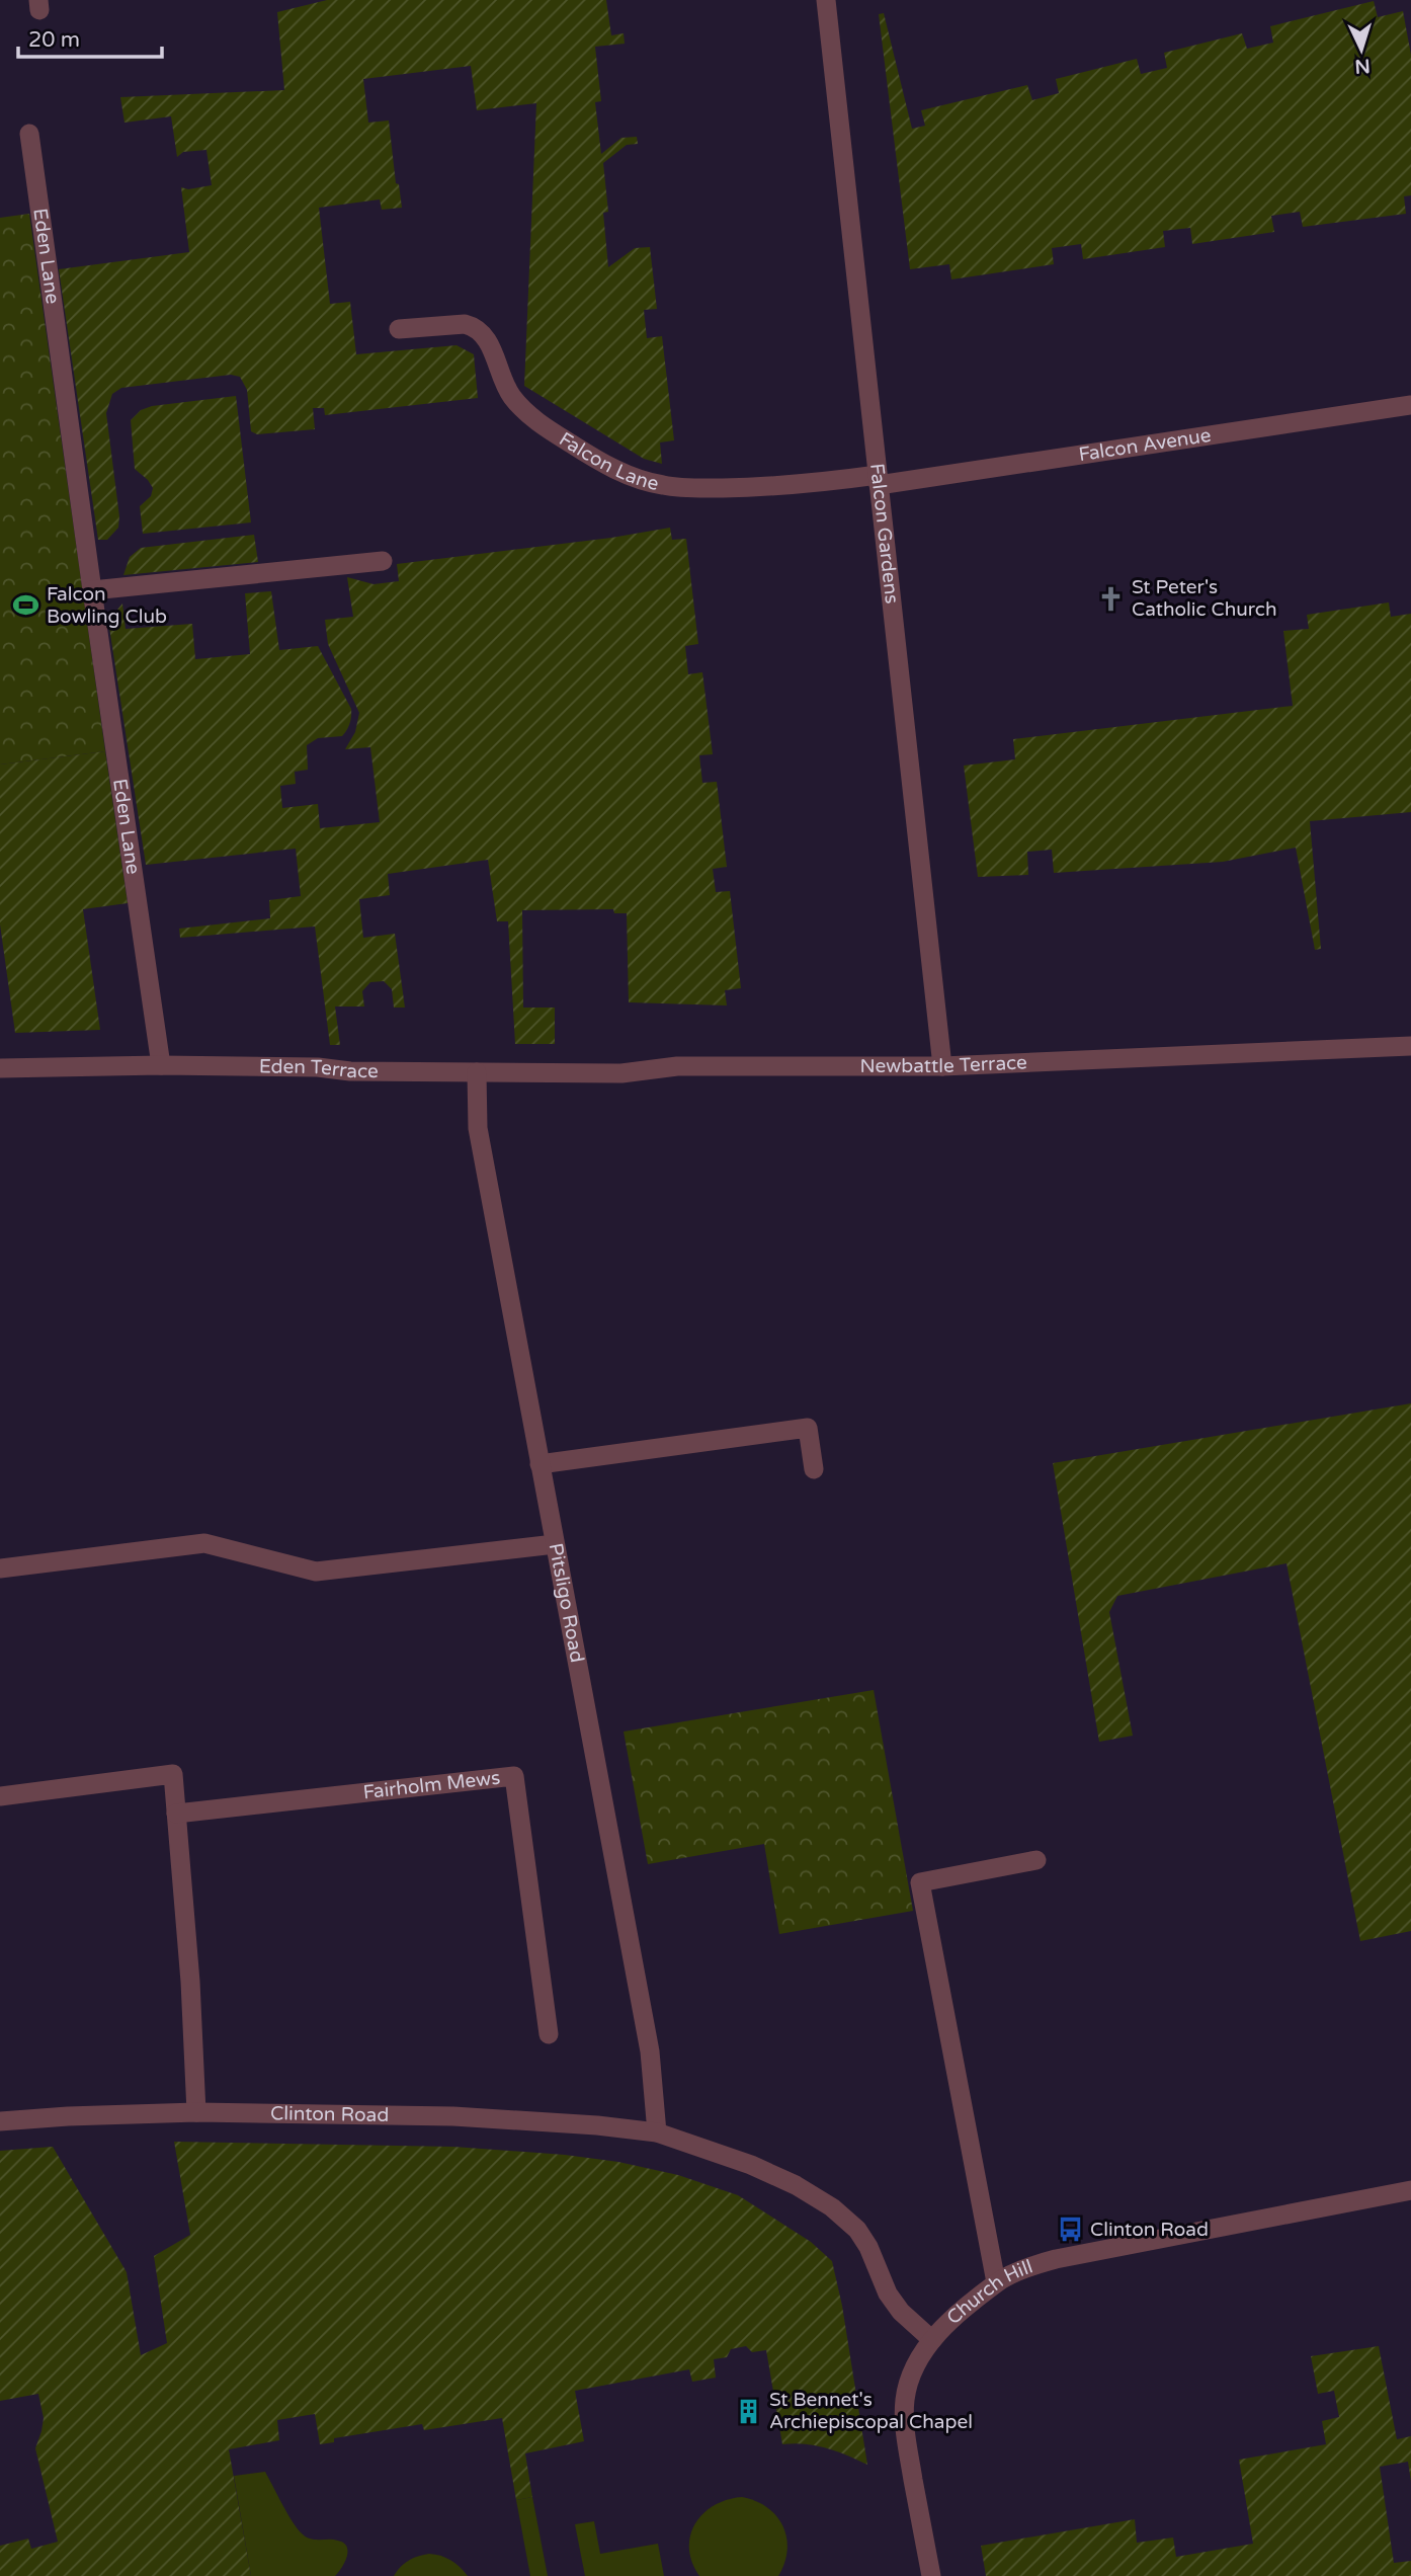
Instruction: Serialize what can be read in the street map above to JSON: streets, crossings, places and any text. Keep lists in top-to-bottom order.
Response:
{
  "streets": {
    "street": [
      "Eden Lane",
      "Falcon Avenue",
      "Falcon Lane",
      "Falcon Gardens",
      "Newbattle Terrace",
      "Eden Terrace",
      "Pitsligo Road",
      "Fairholm Mews",
      "Clinton Road",
      "Church Hill"
    ]
  },
  "crossings": [
    ["Eden Lane", "Eden Terrace"],
    ["Falcon Avenue", "Falcon Lane"],
    ["Falcon Avenue", "Falcon Gardens"],
    ["Falcon Lane", "Falcon Gardens"],
    ["Falcon Gardens", "Newbattle Terrace"],
    ["Newbattle Terrace", "Eden Terrace"],
    ["Newbattle Terrace", "Pitsligo Road"],
    ["Eden Terrace", "Pitsligo Road"],
    ["Pitsligo Road", "Clinton Road"],
    ["Pitsligo Road", "Church Hill"],
    ["Clinton Road", "Church Hill"]
  ],
  "places": {
    "church": ["St Peter's Catholic Church"],
    "sports": ["Falcon Bowling Club"],
    "bus stop": ["Clinton Road"],
    "building": ["St Bennet's Archiepiscopal Chapel"]
  },
  "scale_bar": "20 m",
  "north": "bottom"
}
